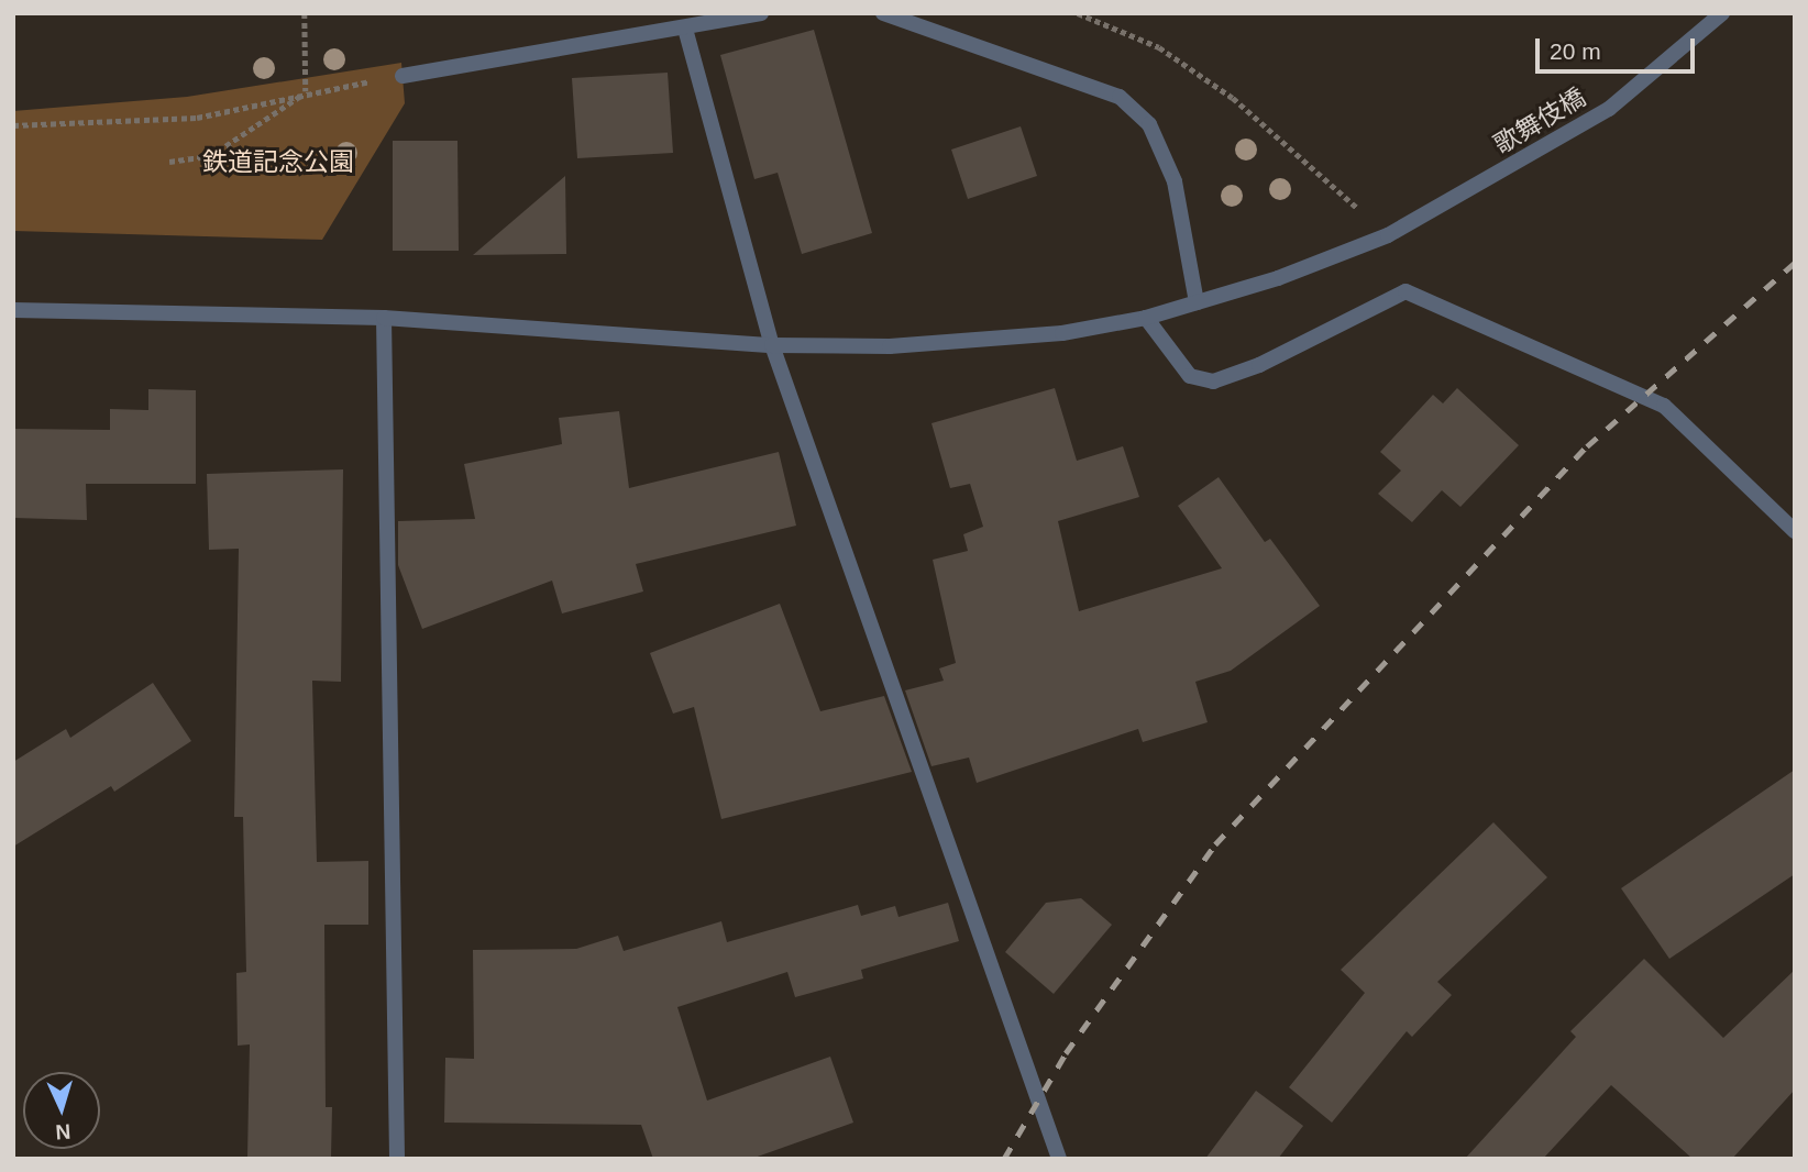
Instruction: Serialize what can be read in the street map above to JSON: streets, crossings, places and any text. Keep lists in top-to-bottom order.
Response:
{
  "streets": {
    "street": ["歌舞伎橋"]
  },
  "parks": ["鉄道記念公園"],
  "scale_bar": "20 m",
  "north": "bottom"
}
